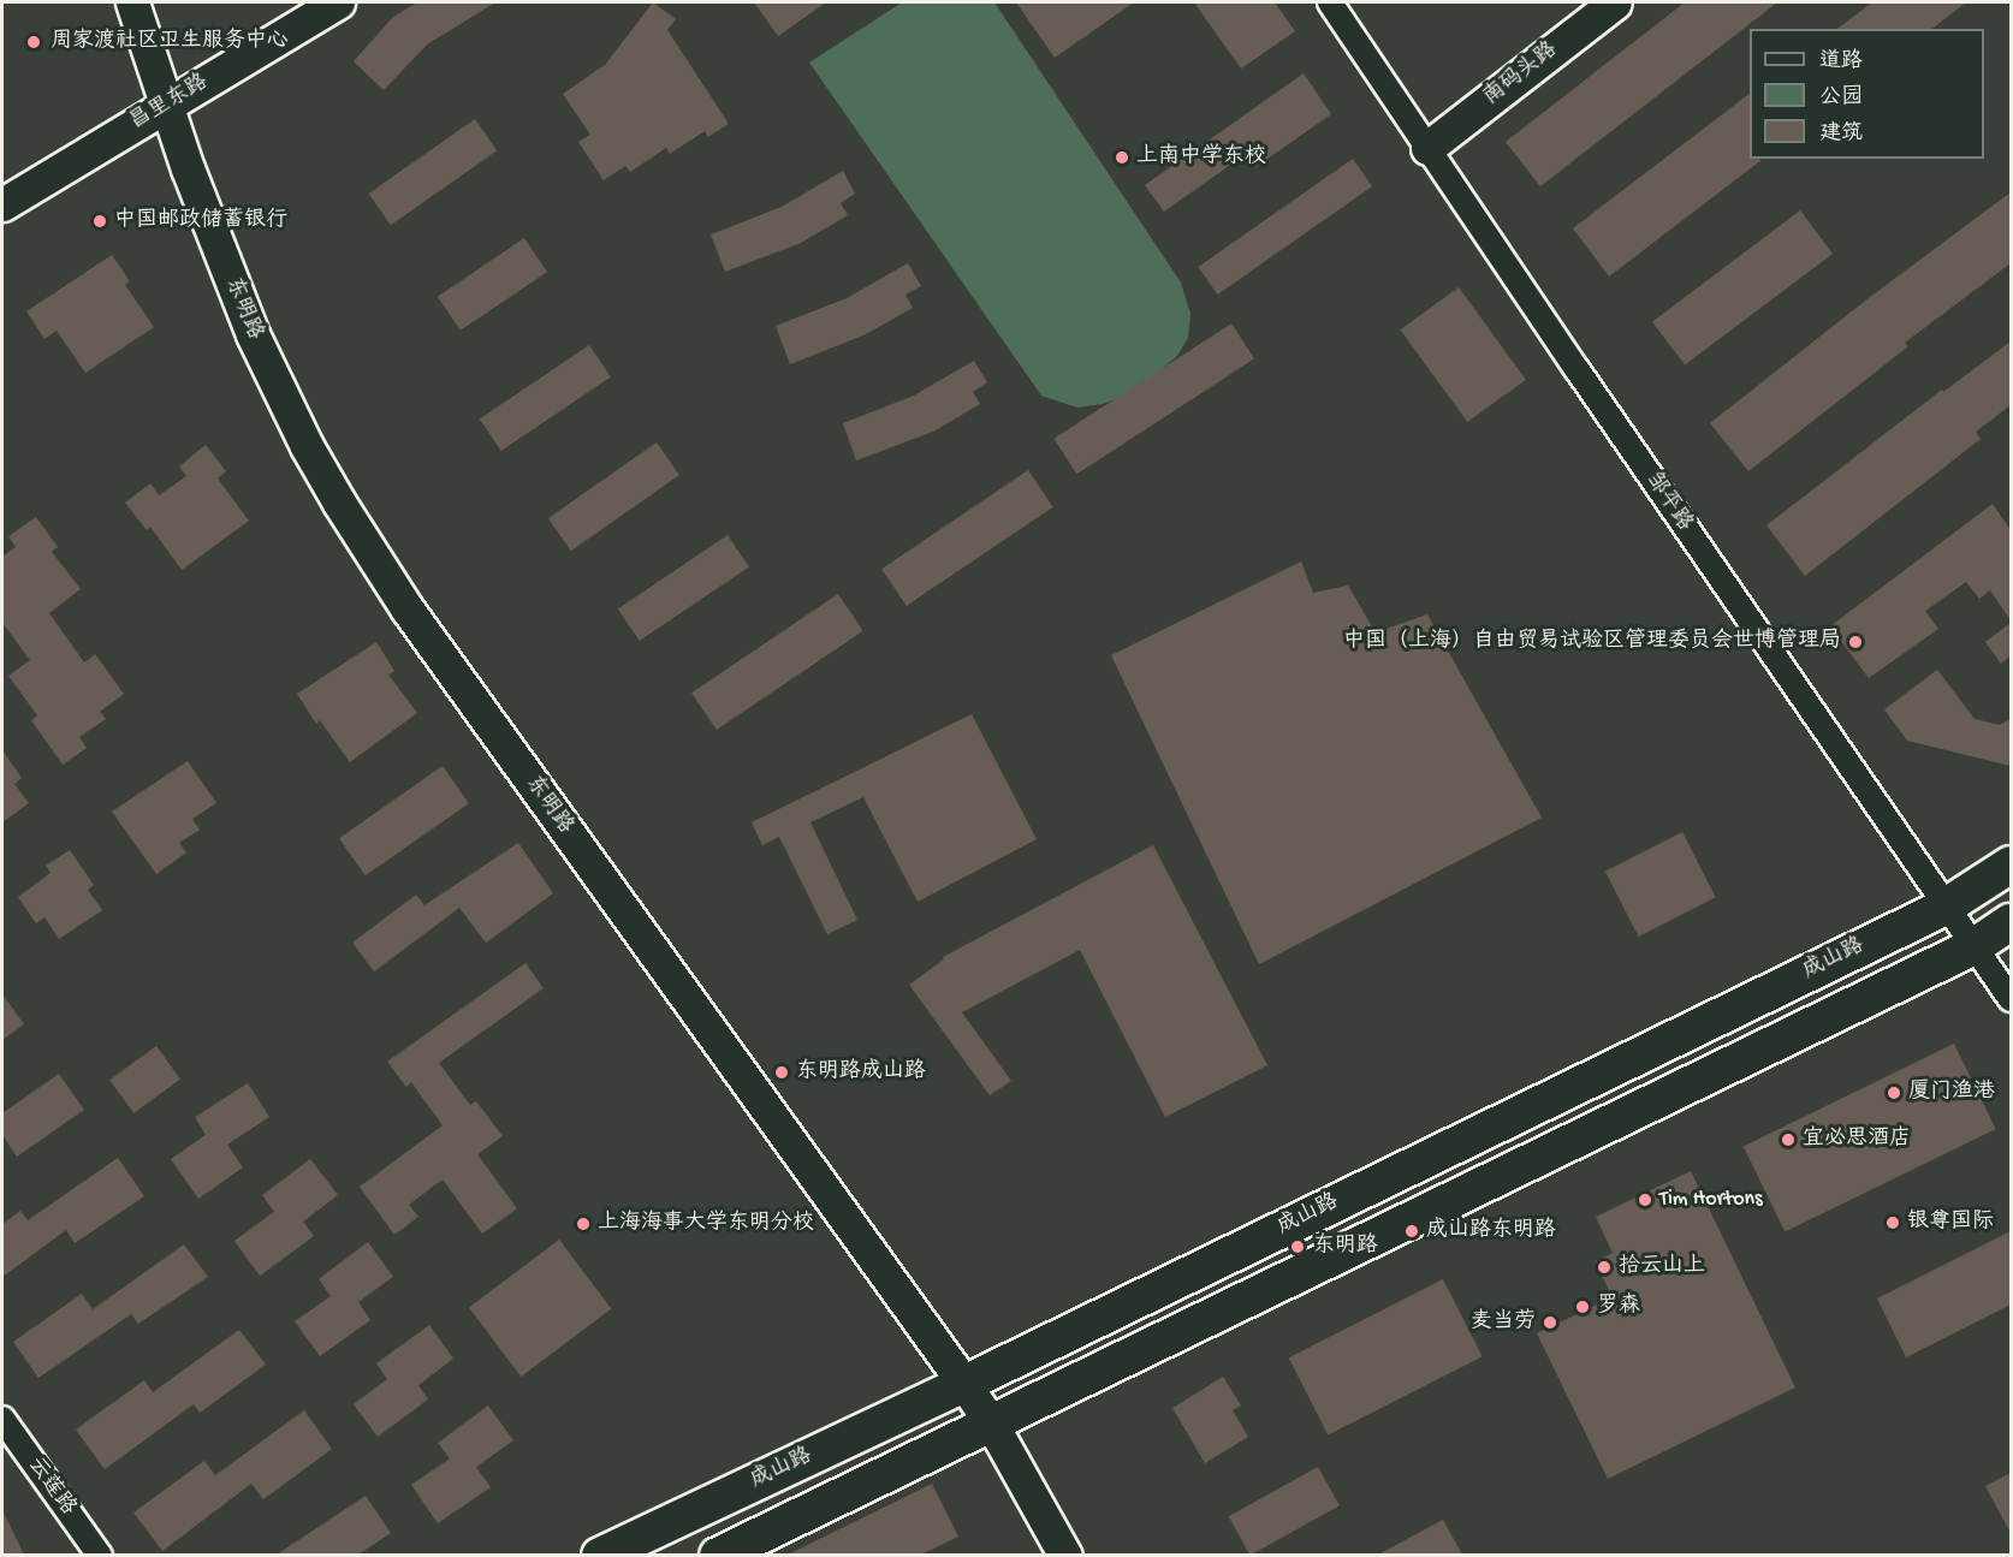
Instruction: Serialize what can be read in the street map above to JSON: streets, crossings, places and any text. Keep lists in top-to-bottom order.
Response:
{
  "streets": {
    "main road": [
      "南码头路",
      "昌里东路",
      "东明路",
      "成山路"
    ],
    "street": ["邹平路", "云莲路"]
  },
  "crossings": [
    ["南码头路", "邹平路"],
    ["昌里东路", "东明路"],
    ["东明路", "成山路"],
    ["邹平路", "成山路"]
  ],
  "places": [
    "周家渡社区卫生服务中心",
    "上南中学东校",
    "中国邮政储蓄银行",
    "中国（上海）自由贸易试验区管理委员会世博管理局",
    "东明路成山路",
    "厦门渔港",
    "宜必思酒店",
    "Tim Hortons",
    "银尊国际",
    "上海海事大学东明分校",
    "成山路东明路",
    "东明路",
    "拾云山上",
    "罗森",
    "麦当劳"
  ],
  "legend": ["道路", "公园", "建筑"]
}
